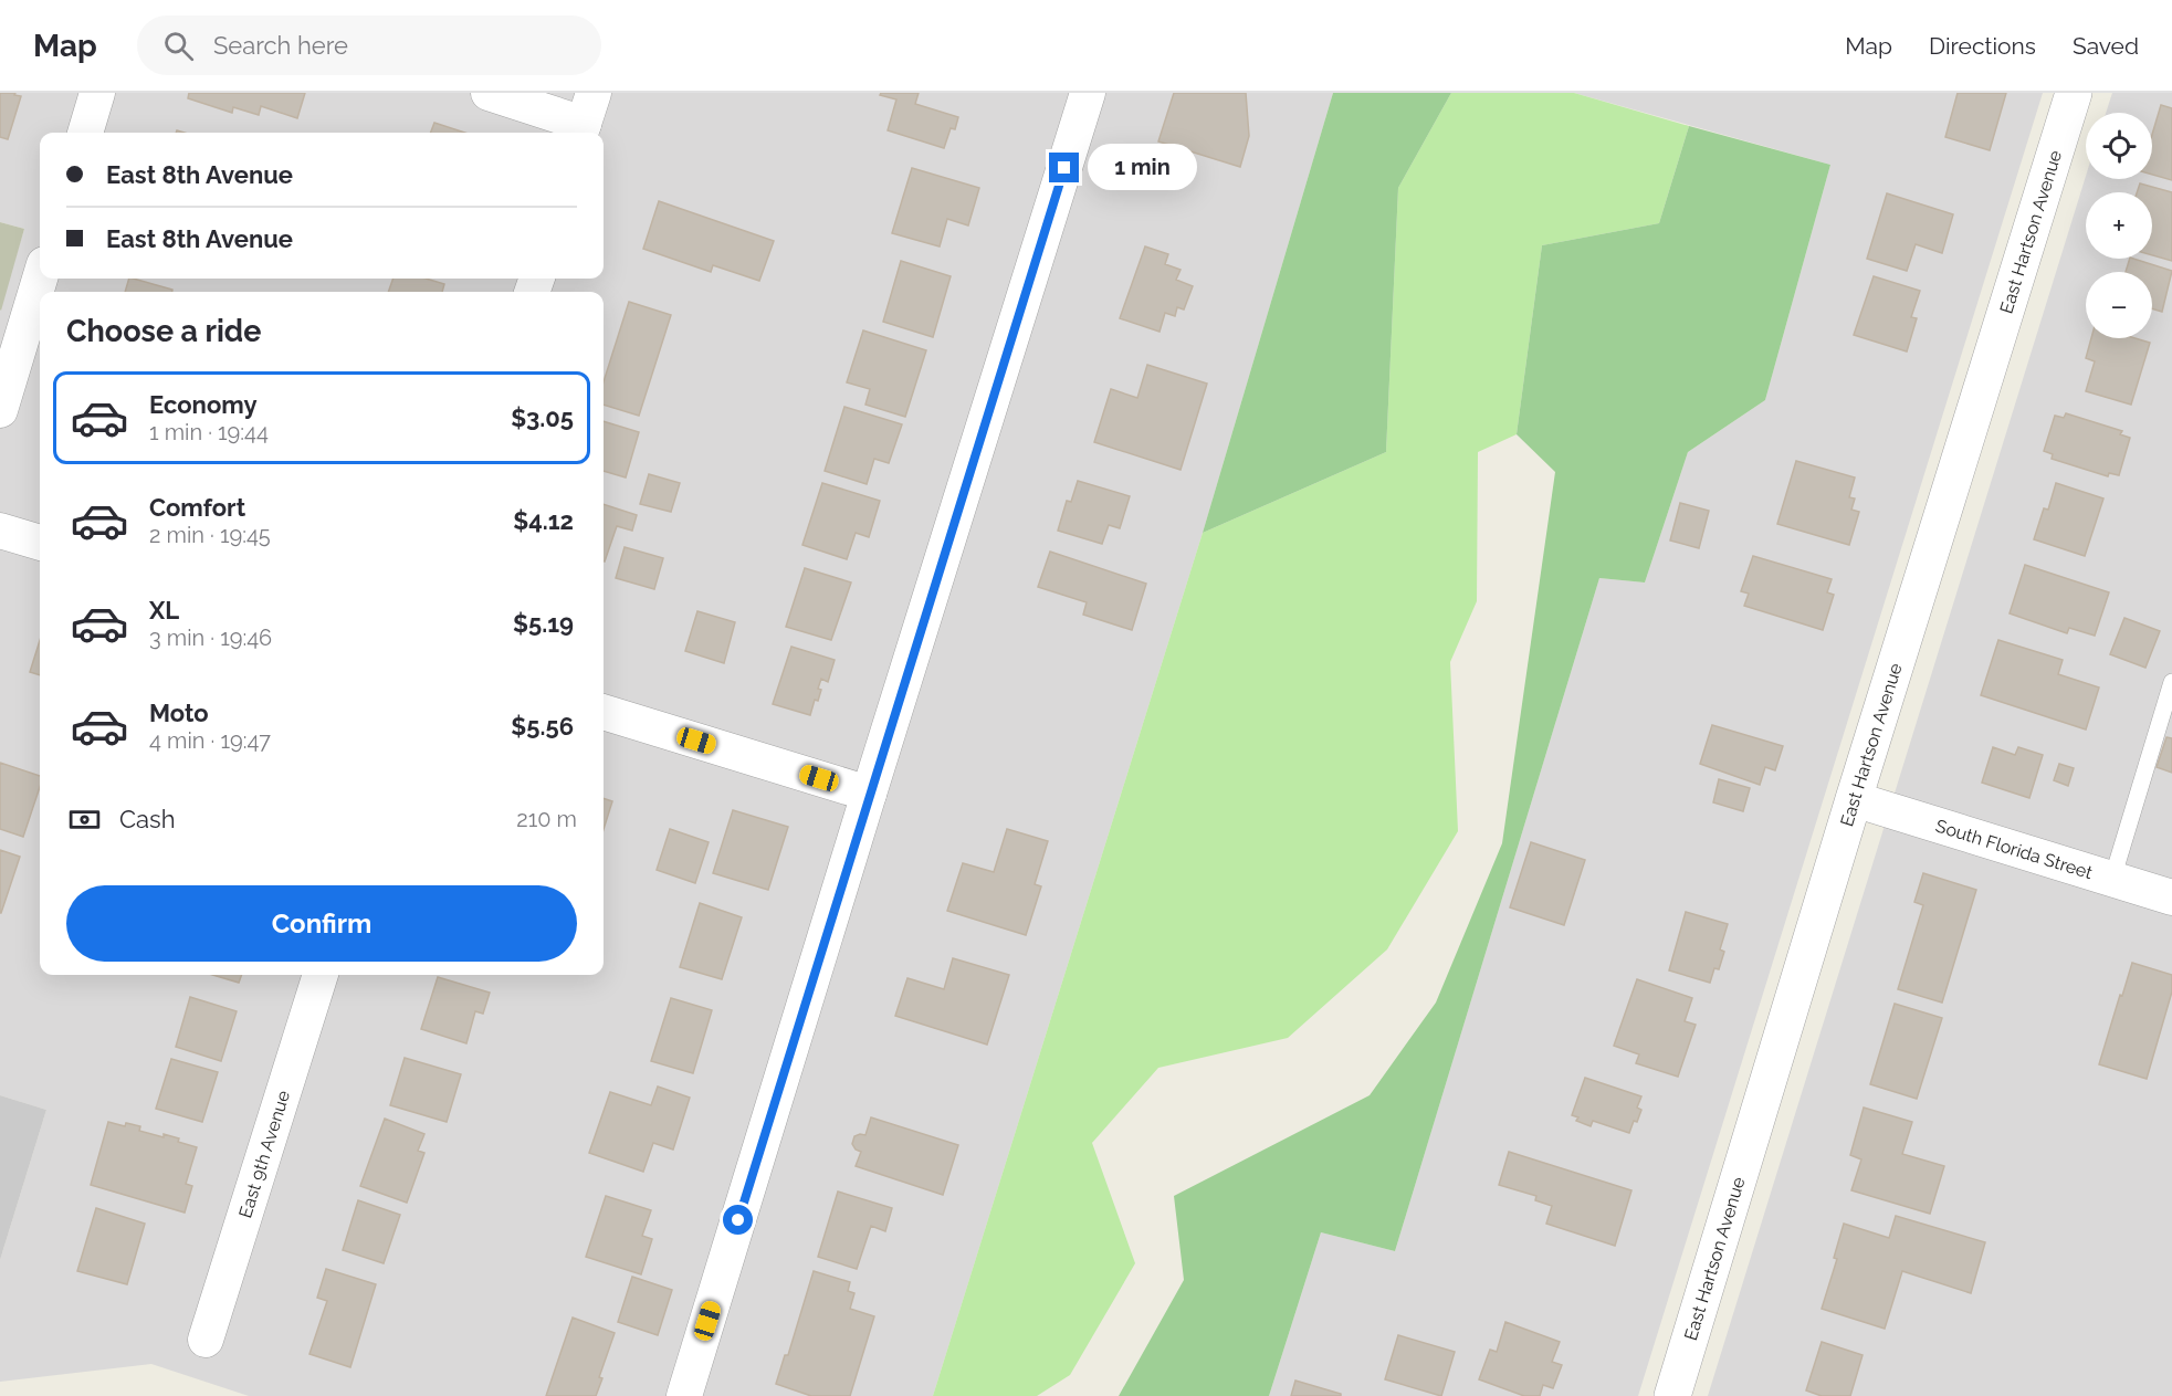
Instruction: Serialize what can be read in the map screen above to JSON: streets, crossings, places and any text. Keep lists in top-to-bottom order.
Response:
{
  "streets": {
    "street": ["East Hartson Avenue", "South Florida Street", "East 9th Avenue"]
  },
  "crossings": [
    ["East Hartson Avenue", "South Florida Street"]
  ],
  "page": {
    "header": "Map",
    "search": "Search here",
    "nav": ["Map", "Directions", "Saved"],
    "map_buttons": ["+", "−"],
    "banner": ["East 8th Avenue", "East 8th Avenue"],
    "bubble": "1 min",
    "heading": "Choose a ride",
    "list": [
      {
        "name": "Economy",
        "note": "1 min · 19:44",
        "value": "$3.05"
      },
      {
        "name": "Comfort",
        "note": "2 min · 19:45",
        "value": "$4.12"
      },
      {
        "name": "XL",
        "note": "3 min · 19:46",
        "value": "$5.19"
      },
      {
        "name": "Moto",
        "note": "4 min · 19:47",
        "value": "$5.56"
      }
    ],
    "pay": ["Cash", "210 m"],
    "buttons": "Confirm"
  }
}
